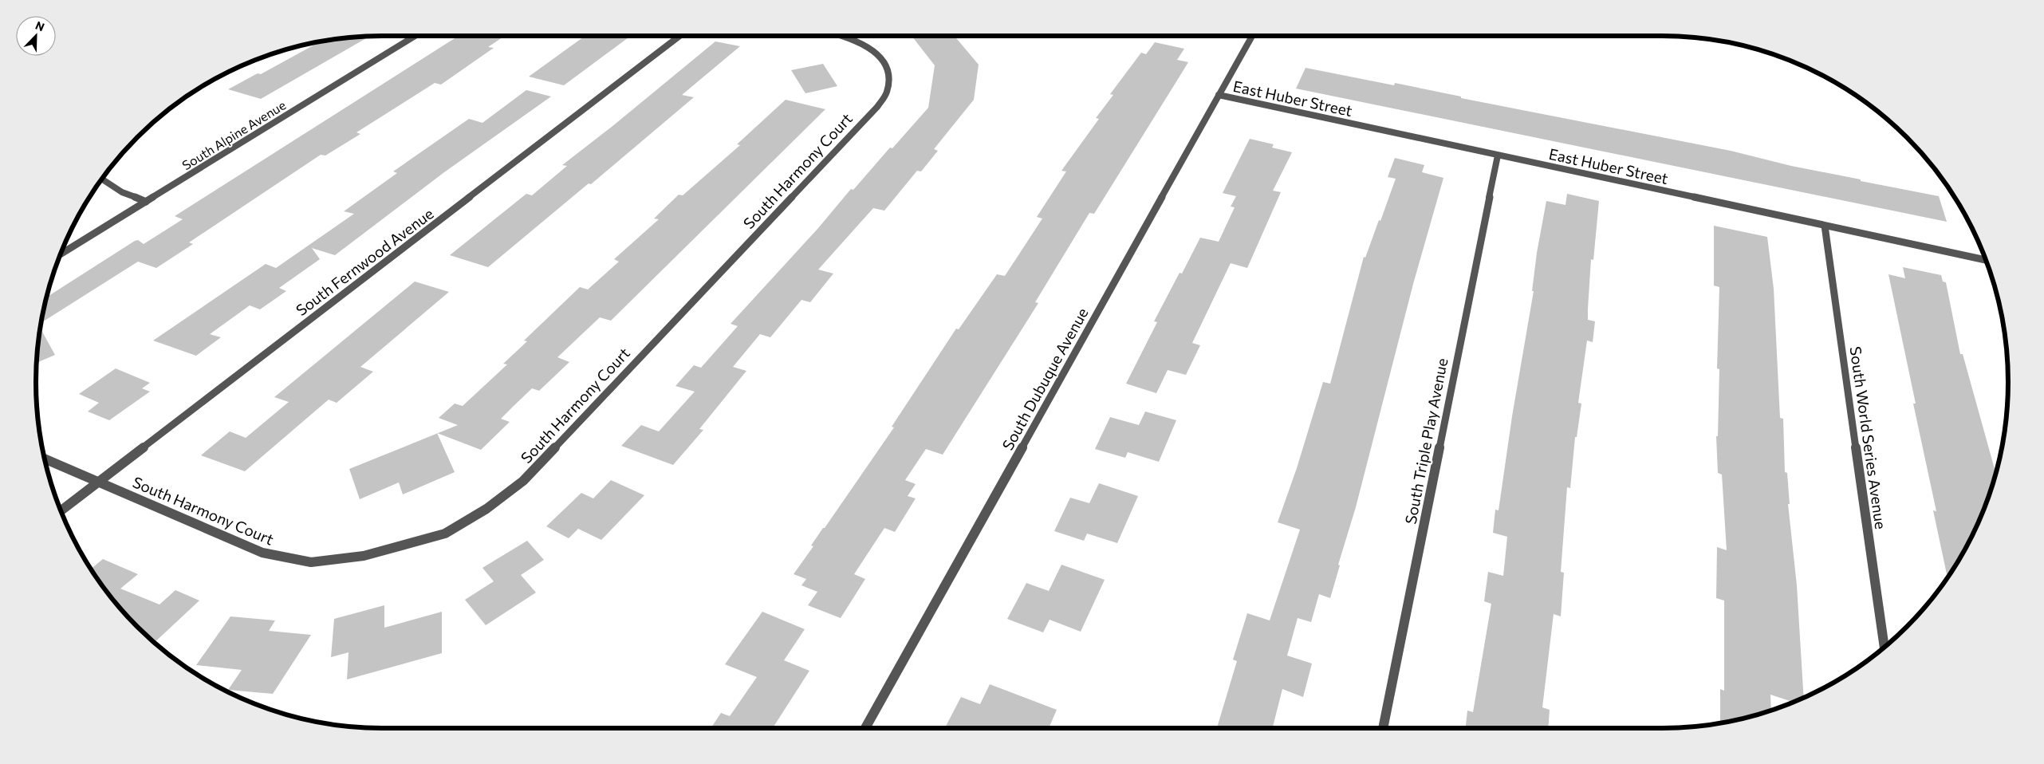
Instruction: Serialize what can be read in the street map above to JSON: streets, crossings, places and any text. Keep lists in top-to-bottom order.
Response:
{
  "streets": {
    "street": [
      "East Huber Street",
      "South Alpine Avenue",
      "South Harmony Court",
      "South Fernwood Avenue",
      "South Dubuque Avenue",
      "South World Series Avenue",
      "South Triple Play Avenue"
    ]
  },
  "crossings": [
    ["East Huber Street", "South Dubuque Avenue"],
    ["East Huber Street", "South World Series Avenue"],
    ["East Huber Street", "South Triple Play Avenue"],
    ["South Harmony Court", "South Fernwood Avenue"]
  ],
  "north": "top right"
}
